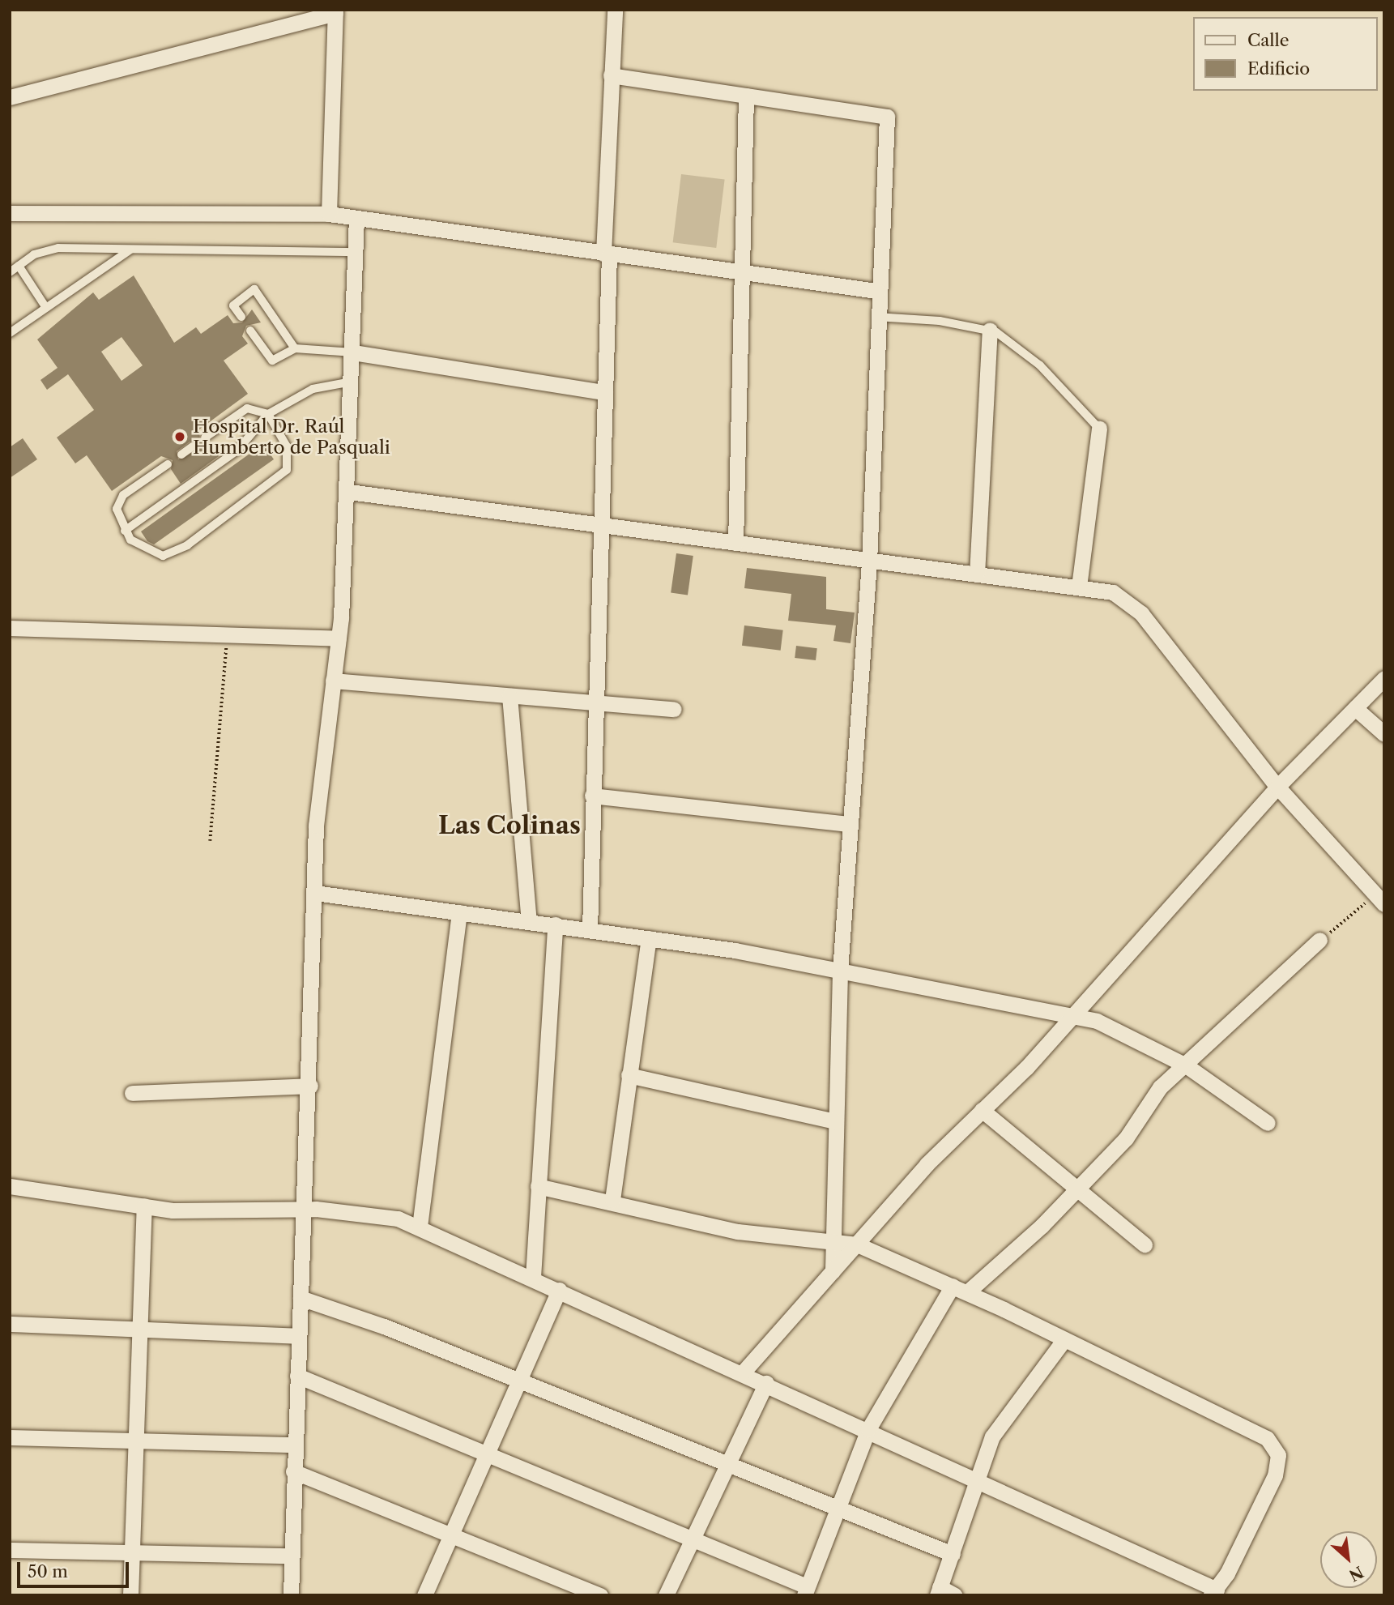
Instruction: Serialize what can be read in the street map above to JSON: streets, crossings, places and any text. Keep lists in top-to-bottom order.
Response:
{
  "districts": ["Las Colinas"],
  "places": ["Hospital Dr. Raúl Humberto de Pasquali"],
  "legend": ["Calle", "Edificio"],
  "scale_bar": "50 m",
  "north": "bottom right"
}
